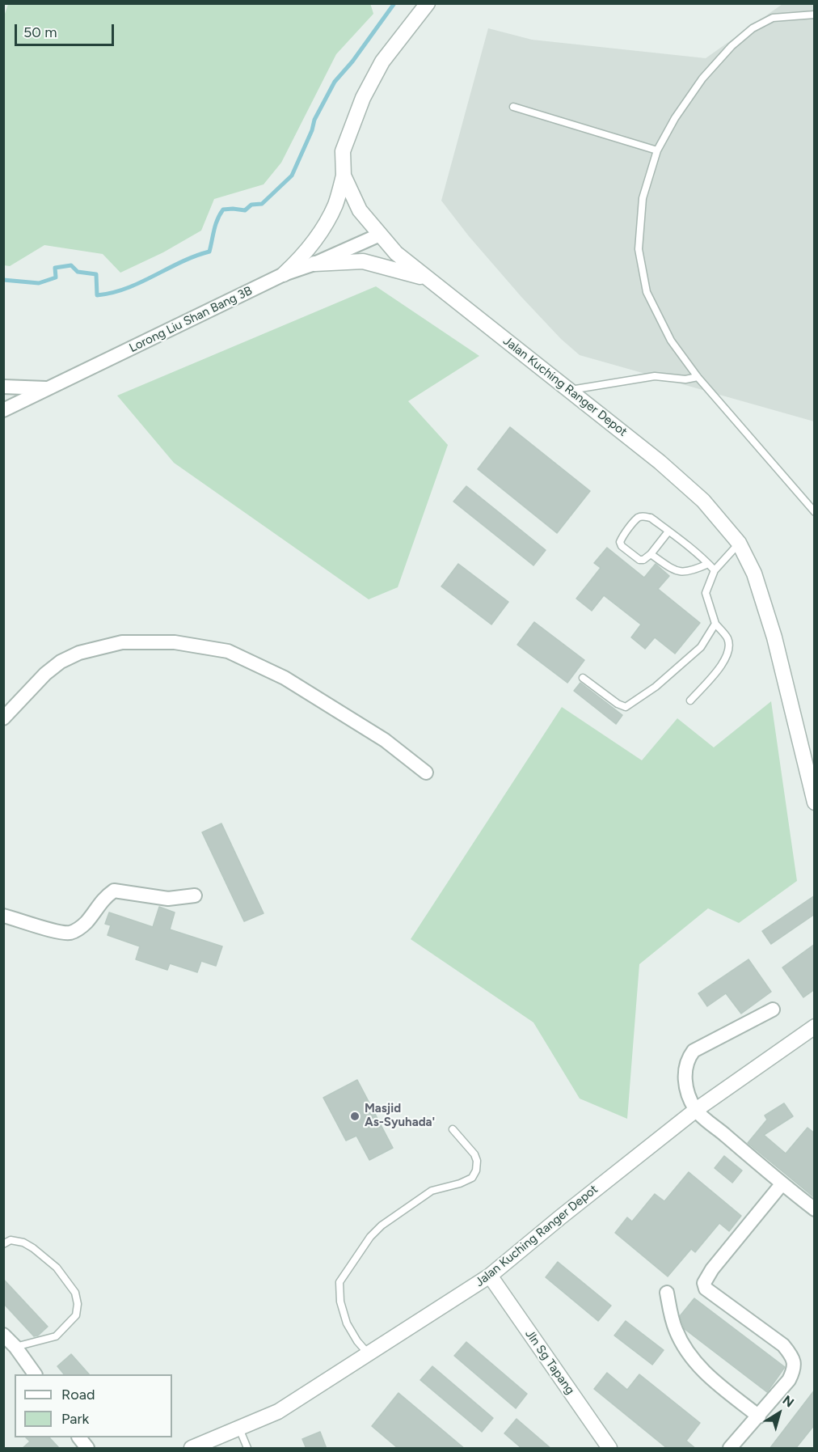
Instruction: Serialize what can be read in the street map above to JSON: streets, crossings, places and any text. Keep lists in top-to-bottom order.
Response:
{
  "streets": {
    "street": ["Lorong Liu Shan Bang 3B", "Jalan Kuching Ranger Depot", "Jln Sg Tapang"]
  },
  "crossings": [
    ["Lorong Liu Shan Bang 3B", "Jalan Kuching Ranger Depot"],
    ["Jalan Kuching Ranger Depot", "Jln Sg Tapang"]
  ],
  "places": ["Masjid As-Syuhada'"],
  "legend": ["Road", "Park"],
  "scale_bar": "50 m",
  "north": "top right"
}
